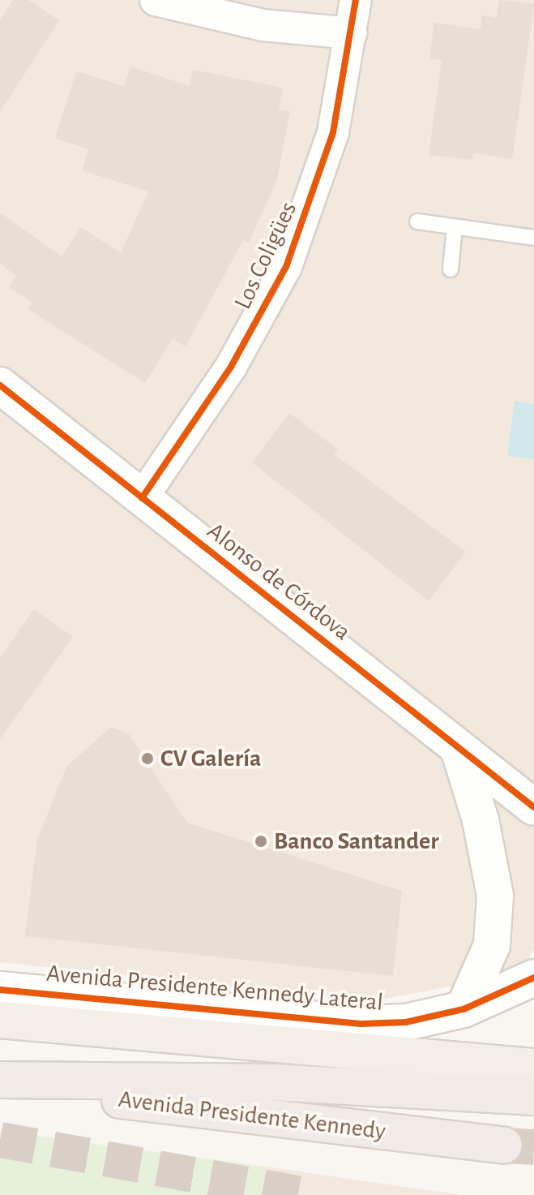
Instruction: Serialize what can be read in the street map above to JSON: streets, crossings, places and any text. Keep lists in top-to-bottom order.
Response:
{
  "streets": {
    "highway": ["Avenida Presidente Kennedy"],
    "main road": ["Alonso de Córdova", "Avenida Presidente Kennedy Lateral"],
    "street": ["Los Coligües"]
  },
  "crossings": [
    ["Los Coligües", "Alonso de Córdova"]
  ],
  "places": ["CV Galería", "Banco Santander"]
}
